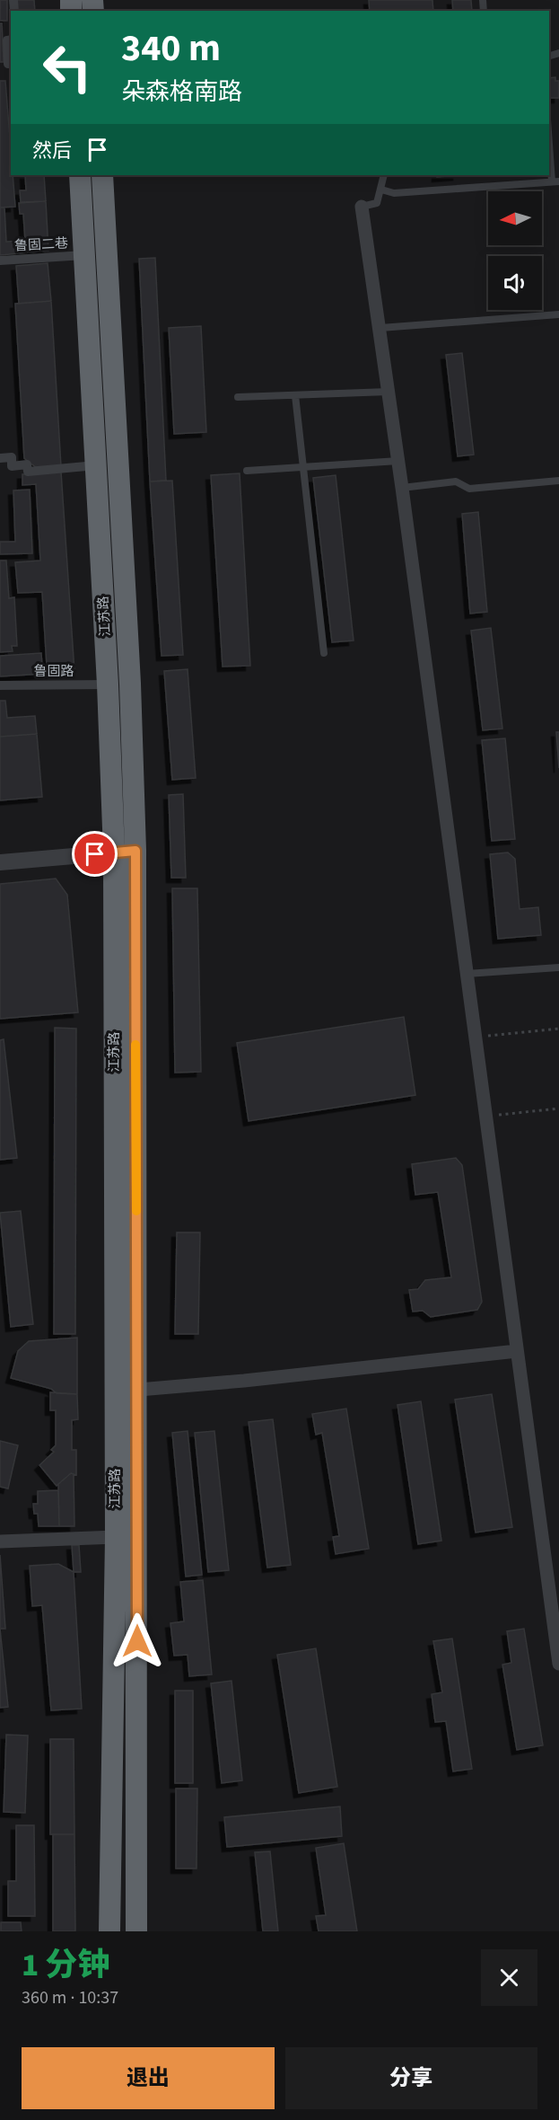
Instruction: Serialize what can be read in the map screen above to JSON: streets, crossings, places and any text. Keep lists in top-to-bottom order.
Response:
{
  "streets": {
    "highway": ["江苏路"],
    "street": ["鲁固二巷", "鲁固路"]
  },
  "crossings": [
    ["鲁固二巷", "江苏路"],
    ["江苏路", "鲁固路"]
  ],
  "north": "left",
  "page": {
    "turn": ["340 m", "朵森格南路"],
    "then": "然后",
    "heading": ["1 分钟", "360 m · 10:37"],
    "buttons": ["退出", "分享"]
  }
}
